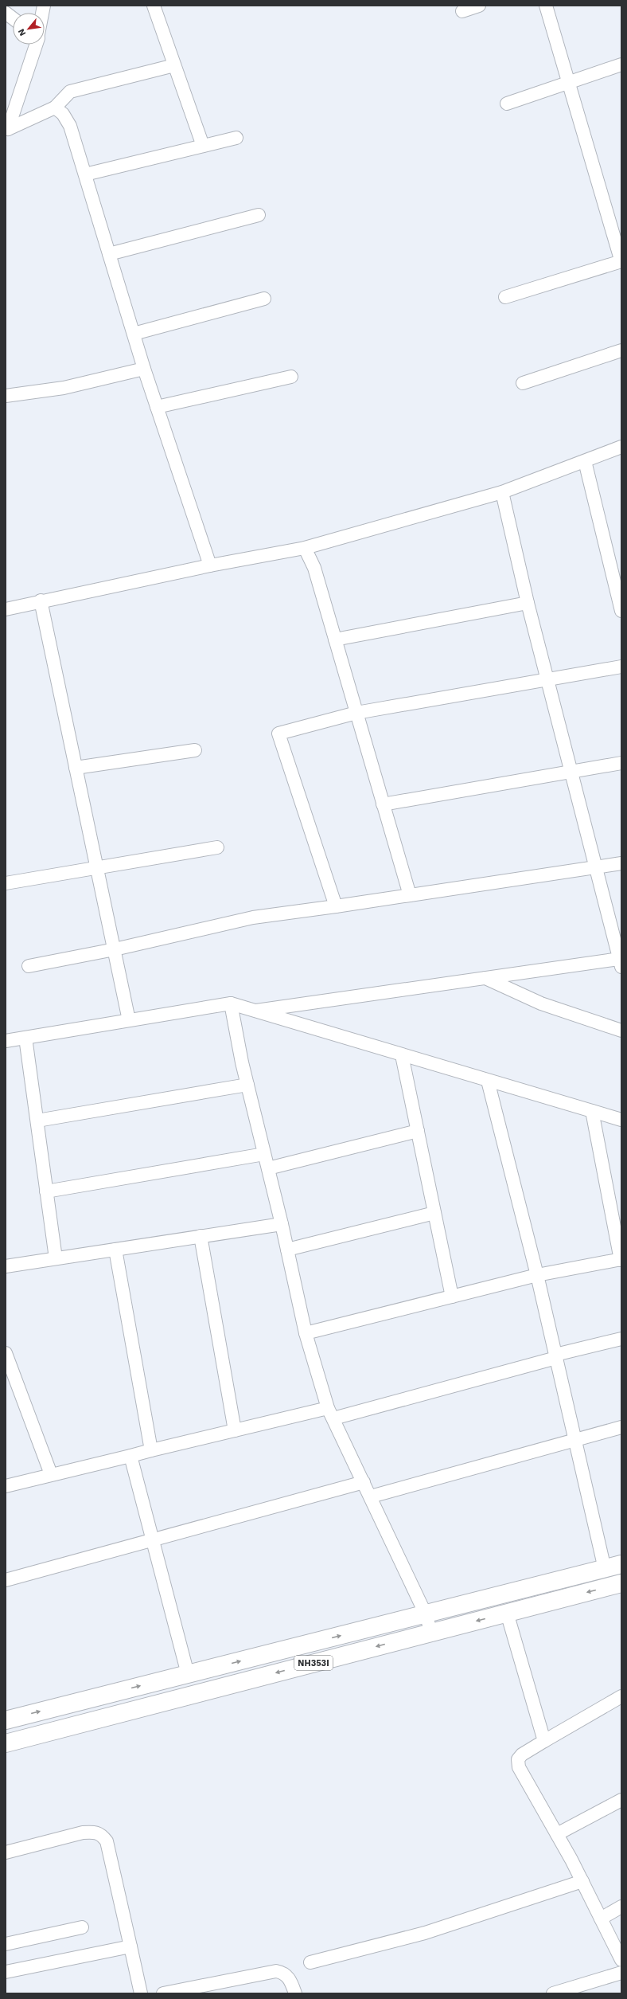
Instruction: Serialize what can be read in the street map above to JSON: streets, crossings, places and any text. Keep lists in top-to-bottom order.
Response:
{
  "streets": {
    "highway": ["NH353I"]
  },
  "north": "bottom left"
}
